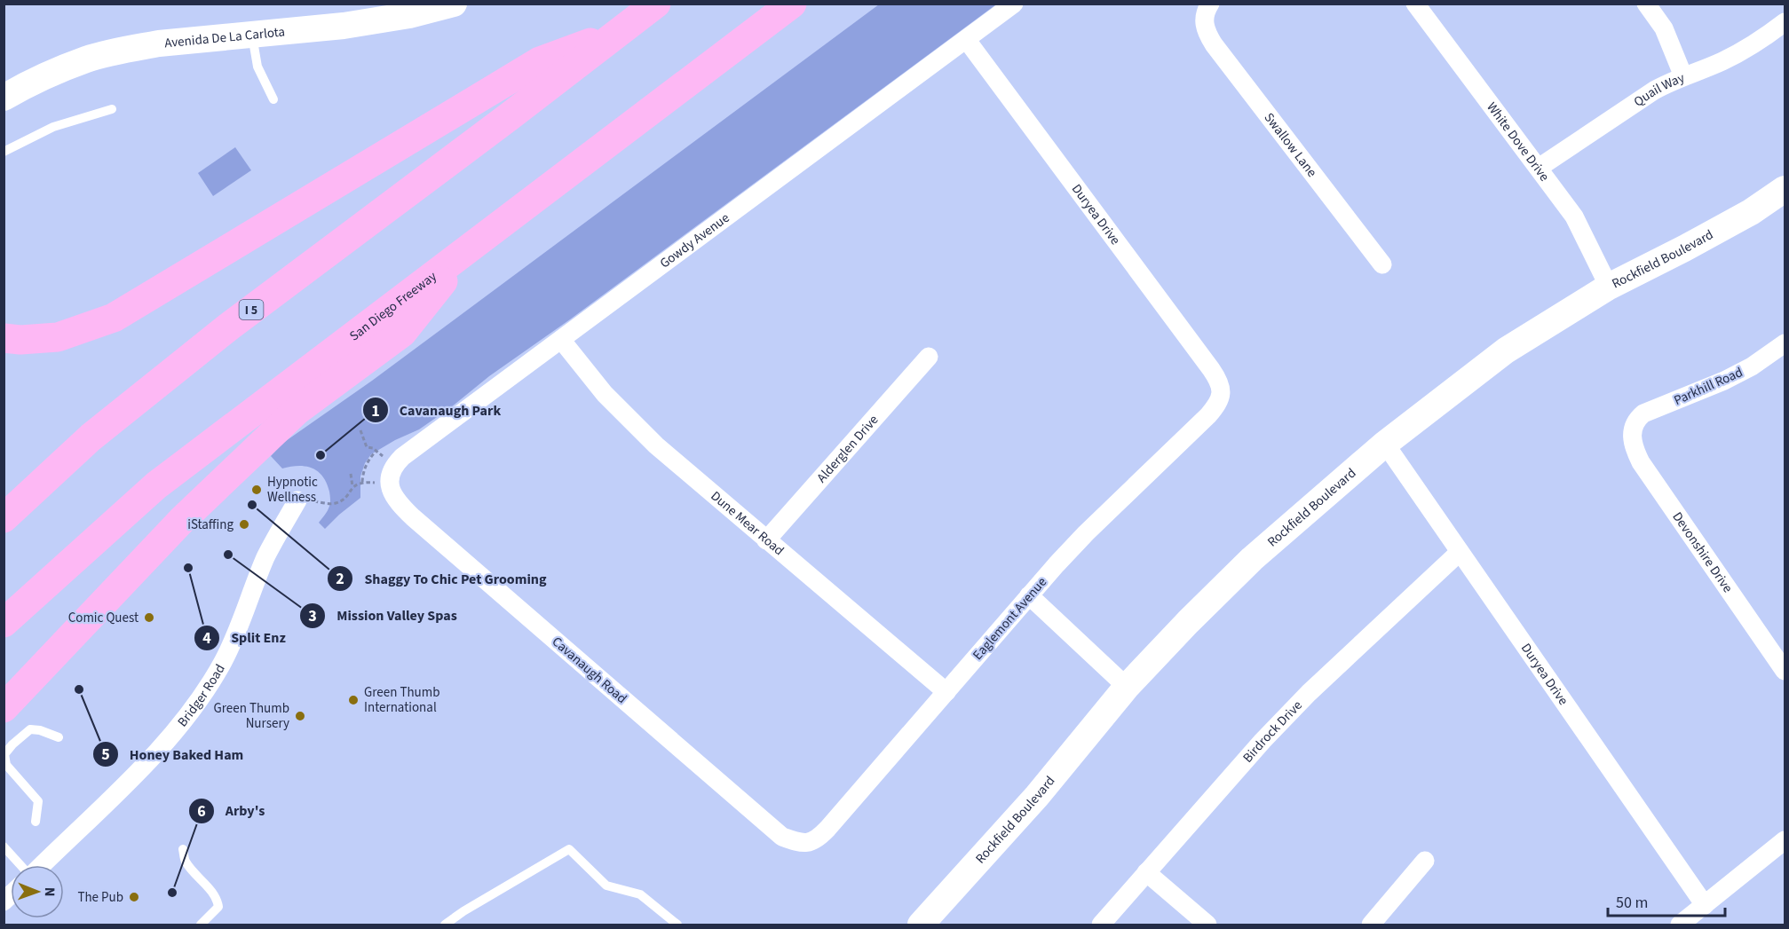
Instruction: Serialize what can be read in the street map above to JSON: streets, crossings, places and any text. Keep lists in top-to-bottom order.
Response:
{
  "streets": {
    "highway": ["San Diego Freeway", "I 5"],
    "main road": ["Avenida De La Carlota", "Rockfield Boulevard"],
    "street": [
      "Quail Way",
      "White Dove Drive",
      "Swallow Lane",
      "Duryea Drive",
      "Gowdy Avenue",
      "Parkhill Road",
      "Alderglen Drive",
      "Dune Mear Road",
      "Devonshire Drive",
      "Eaglemont Avenue",
      "Cavanaugh Road",
      "Bridger Road",
      "Birdrock Drive"
    ]
  },
  "crossings": [
    ["Quail Way", "White Dove Drive"],
    ["White Dove Drive", "Rockfield Boulevard"],
    ["Duryea Drive", "Gowdy Avenue"],
    ["Duryea Drive", "Rockfield Boulevard"],
    ["Duryea Drive", "Eaglemont Avenue"],
    ["Duryea Drive", "Birdrock Drive"],
    ["Gowdy Avenue", "Dune Mear Road"],
    ["Parkhill Road", "Devonshire Drive"],
    ["Alderglen Drive", "Dune Mear Road"],
    ["Dune Mear Road", "Eaglemont Avenue"],
    ["Eaglemont Avenue", "Cavanaugh Road"]
  ],
  "places": [
    "Cavanaugh Park",
    "Hypnotic Wellness",
    "Shaggy To Chic Pet Grooming",
    "iStaffing",
    "Mission Valley Spas",
    "Split Enz",
    "Comic Quest",
    "Honey Baked Ham",
    "Green Thumb International",
    "Green Thumb Nursery",
    "Arby's",
    "The Pub"
  ],
  "scale_bar": "50 m",
  "north": "right"
}
